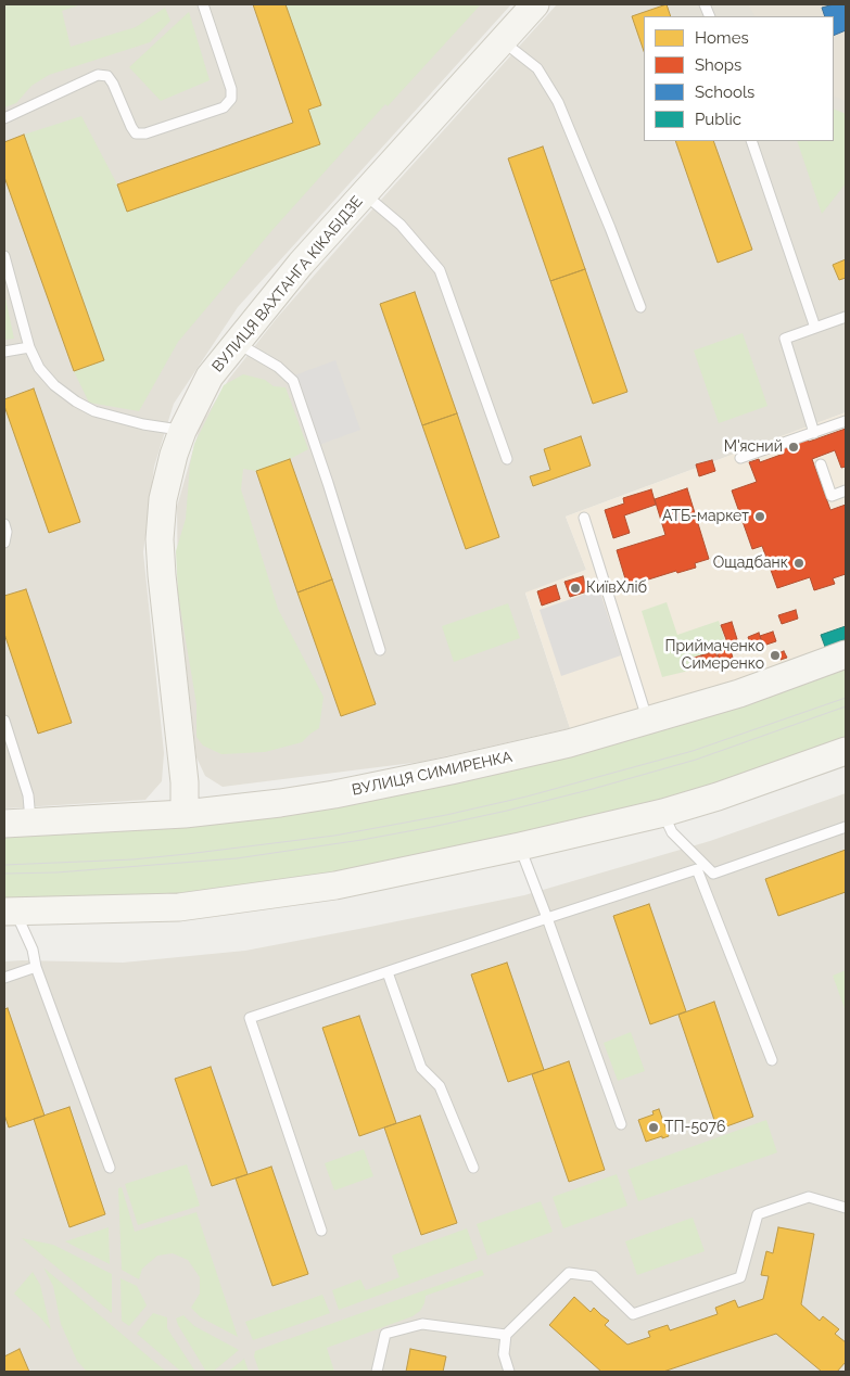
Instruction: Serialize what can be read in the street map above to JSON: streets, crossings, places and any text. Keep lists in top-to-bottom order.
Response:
{
  "streets": {
    "street": ["ВУЛИЦЯ ВАХТАНГА КІКАБІДЗЕ", "ВУЛИЦЯ СИМИРЕНКА"]
  },
  "crossings": [
    ["ВУЛИЦЯ ВАХТАНГА КІКАБІДЗЕ", "ВУЛИЦЯ СИМИРЕНКА"]
  ],
  "places": [
    "М'ясний",
    "АТБ-маркет",
    "Ощадбанк",
    "КиївХліб",
    "Приймаченко Симеренко",
    "ТП-5076"
  ],
  "legend": [
    "Homes",
    "Shops",
    "Schools",
    "Public"
  ]
}
